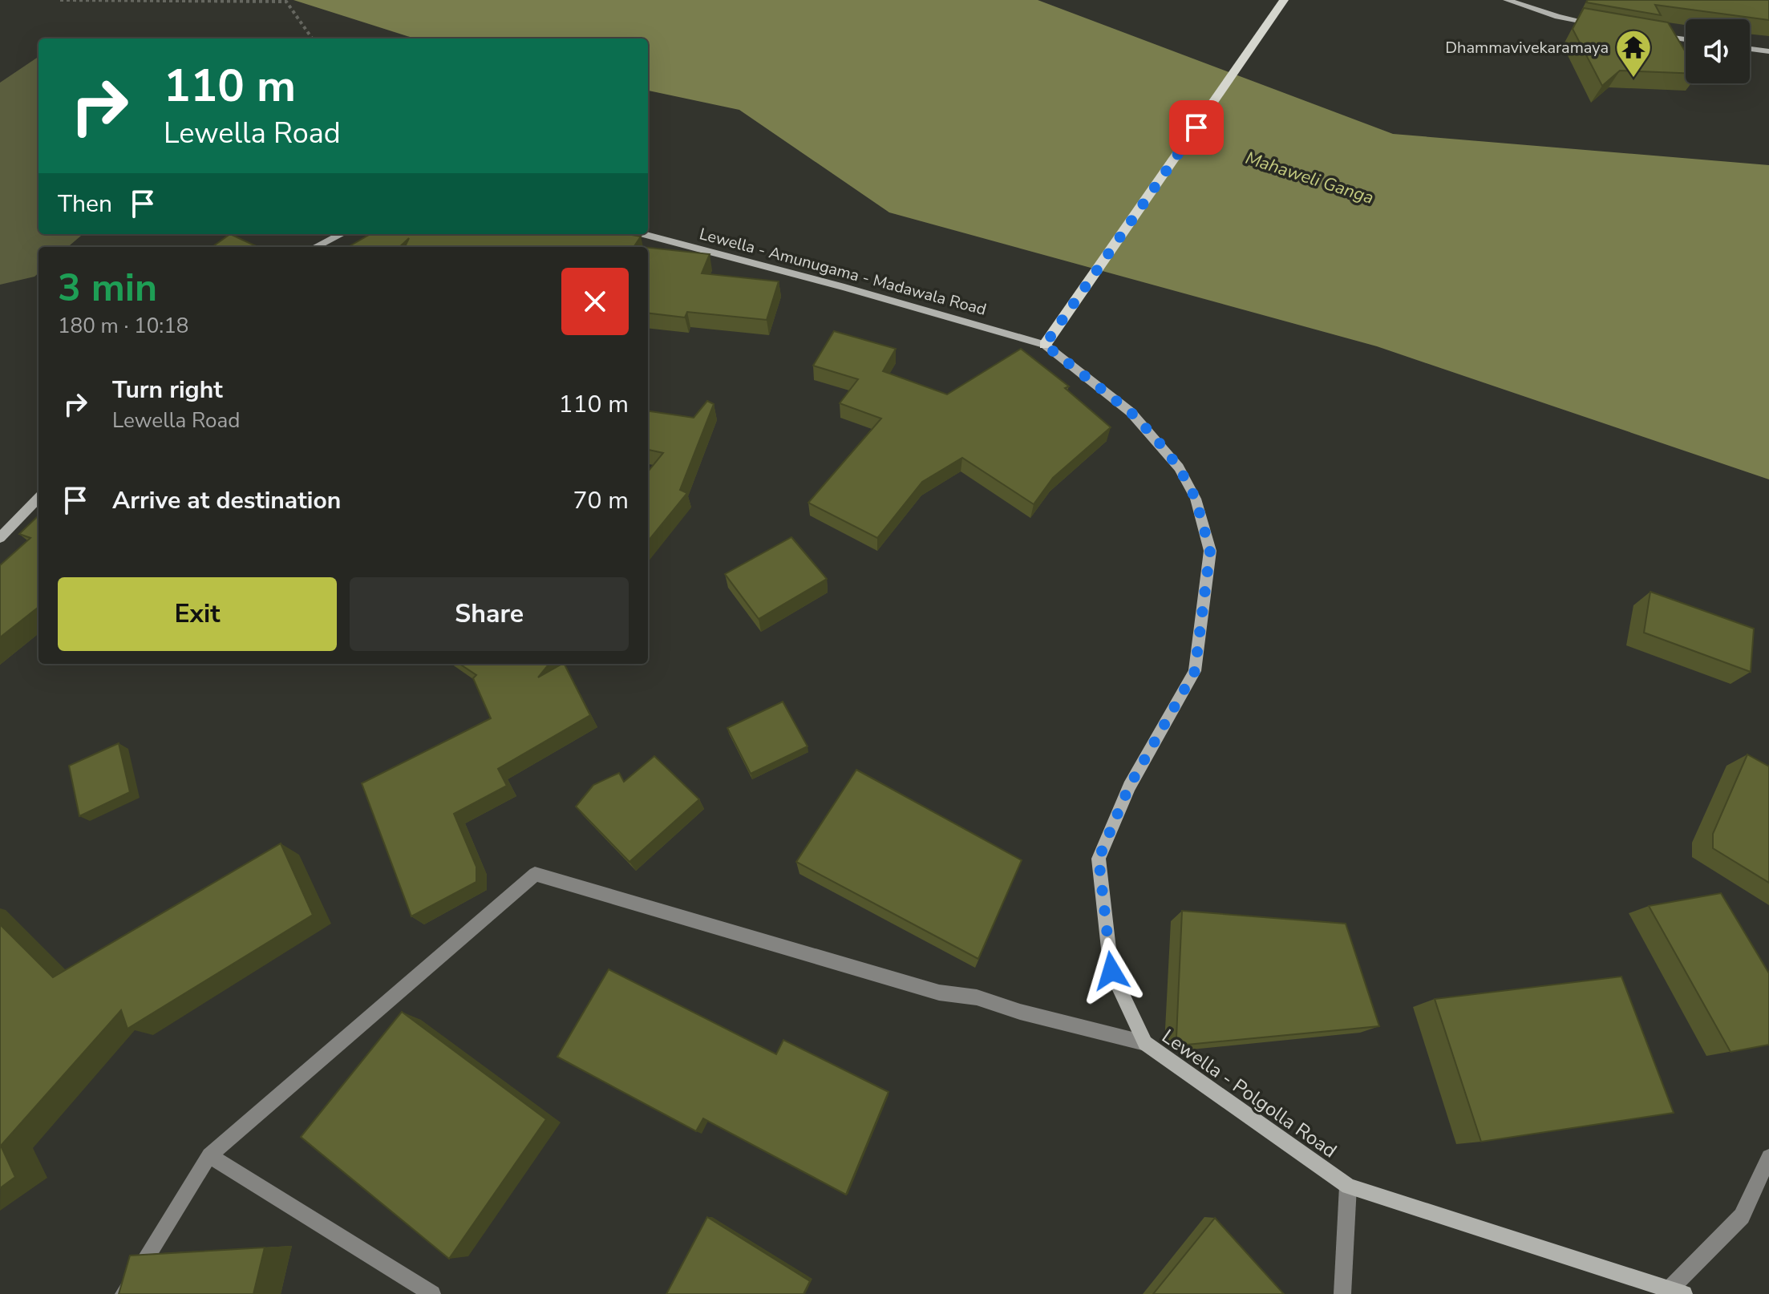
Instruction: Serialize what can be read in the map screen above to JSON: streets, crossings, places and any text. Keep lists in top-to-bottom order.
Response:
{
  "streets": {
    "street": ["Lewella - Amunugama - Madawala Road", "Lewella - Polgolla Road"]
  },
  "crossings": [
    ["Lewella - Amunugama - Madawala Road", "Lewella - Polgolla Road"]
  ],
  "water": ["Mahaweli Ganga"],
  "places": {
    "temple": ["Dhammavivekaramaya"]
  },
  "page": {
    "turn": ["110 m", "Lewella Road"],
    "then": "Then",
    "heading": ["3 min", "180 m · 10:18"],
    "list": [
      {
        "name": "Turn right",
        "note": "Lewella Road",
        "value": "110 m"
      },
      {
        "name": "Arrive at destination",
        "value": "70 m"
      }
    ],
    "buttons": ["Exit", "Share"]
  }
}
